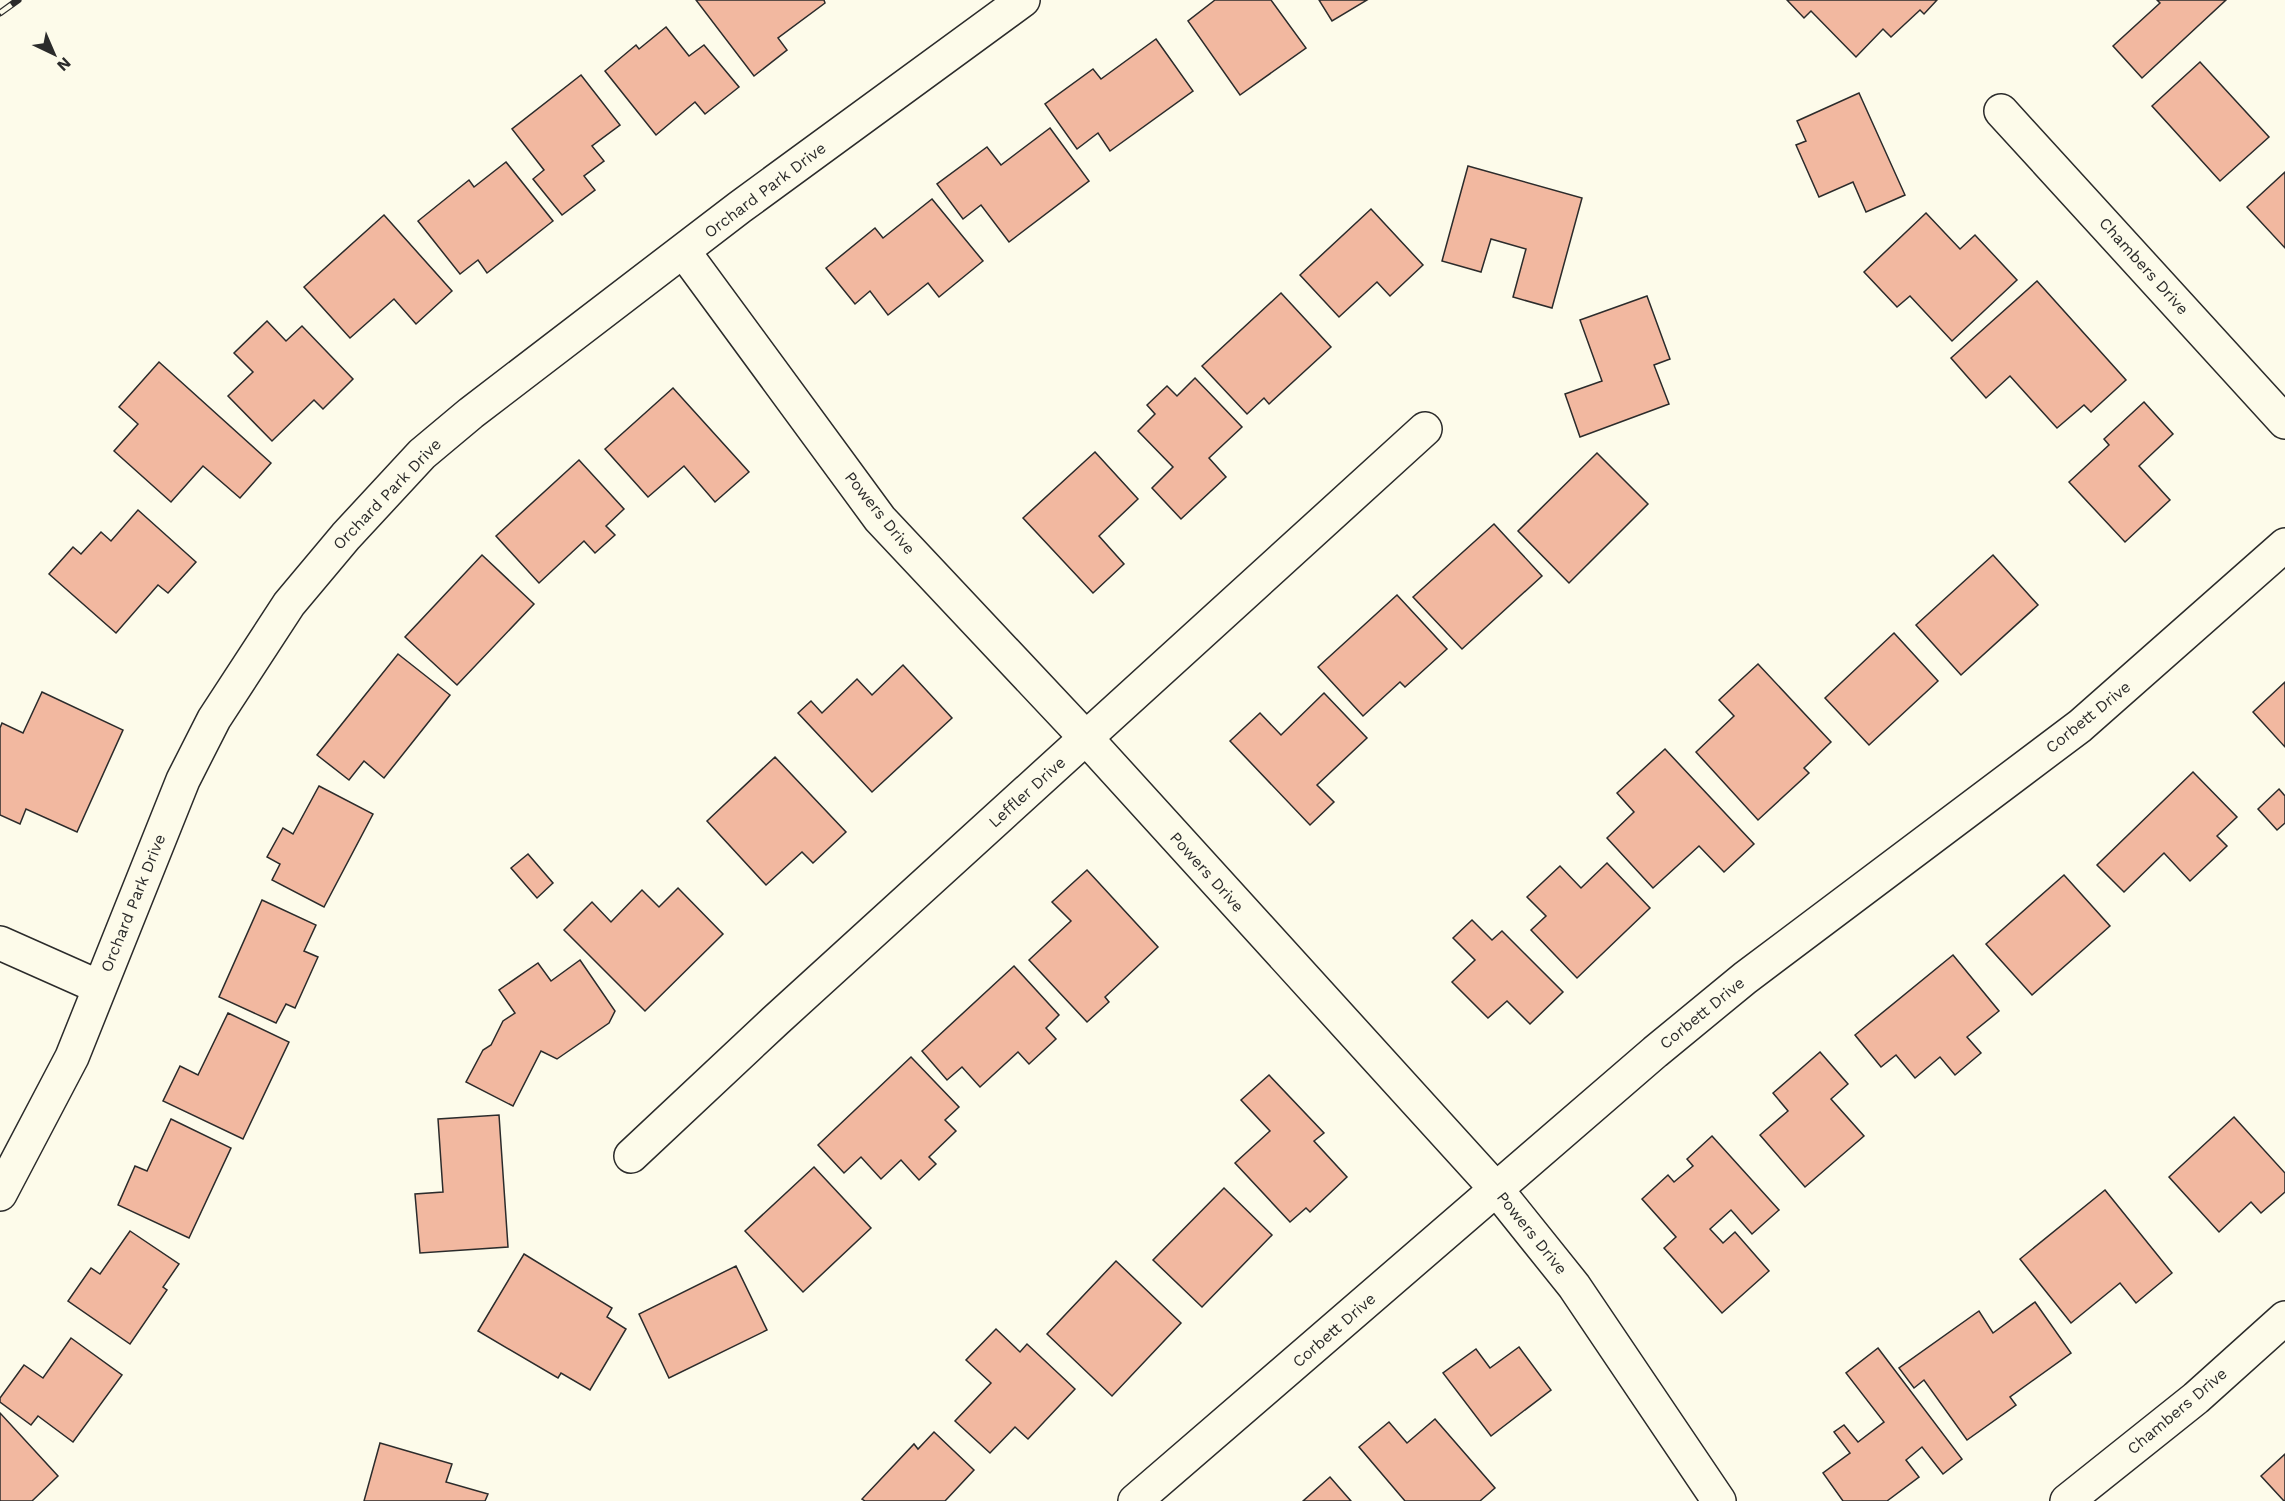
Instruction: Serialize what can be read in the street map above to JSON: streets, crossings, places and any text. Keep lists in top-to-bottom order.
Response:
{
  "streets": {
    "street": [
      "Orchard Park Drive",
      "Chambers Drive",
      "Powers Drive",
      "Corbett Drive",
      "Leffler Drive"
    ]
  },
  "crossings": [
    ["Orchard Park Drive", "Powers Drive"],
    ["Powers Drive", "Corbett Drive"],
    ["Powers Drive", "Leffler Drive"]
  ],
  "north": "bottom right"
}
